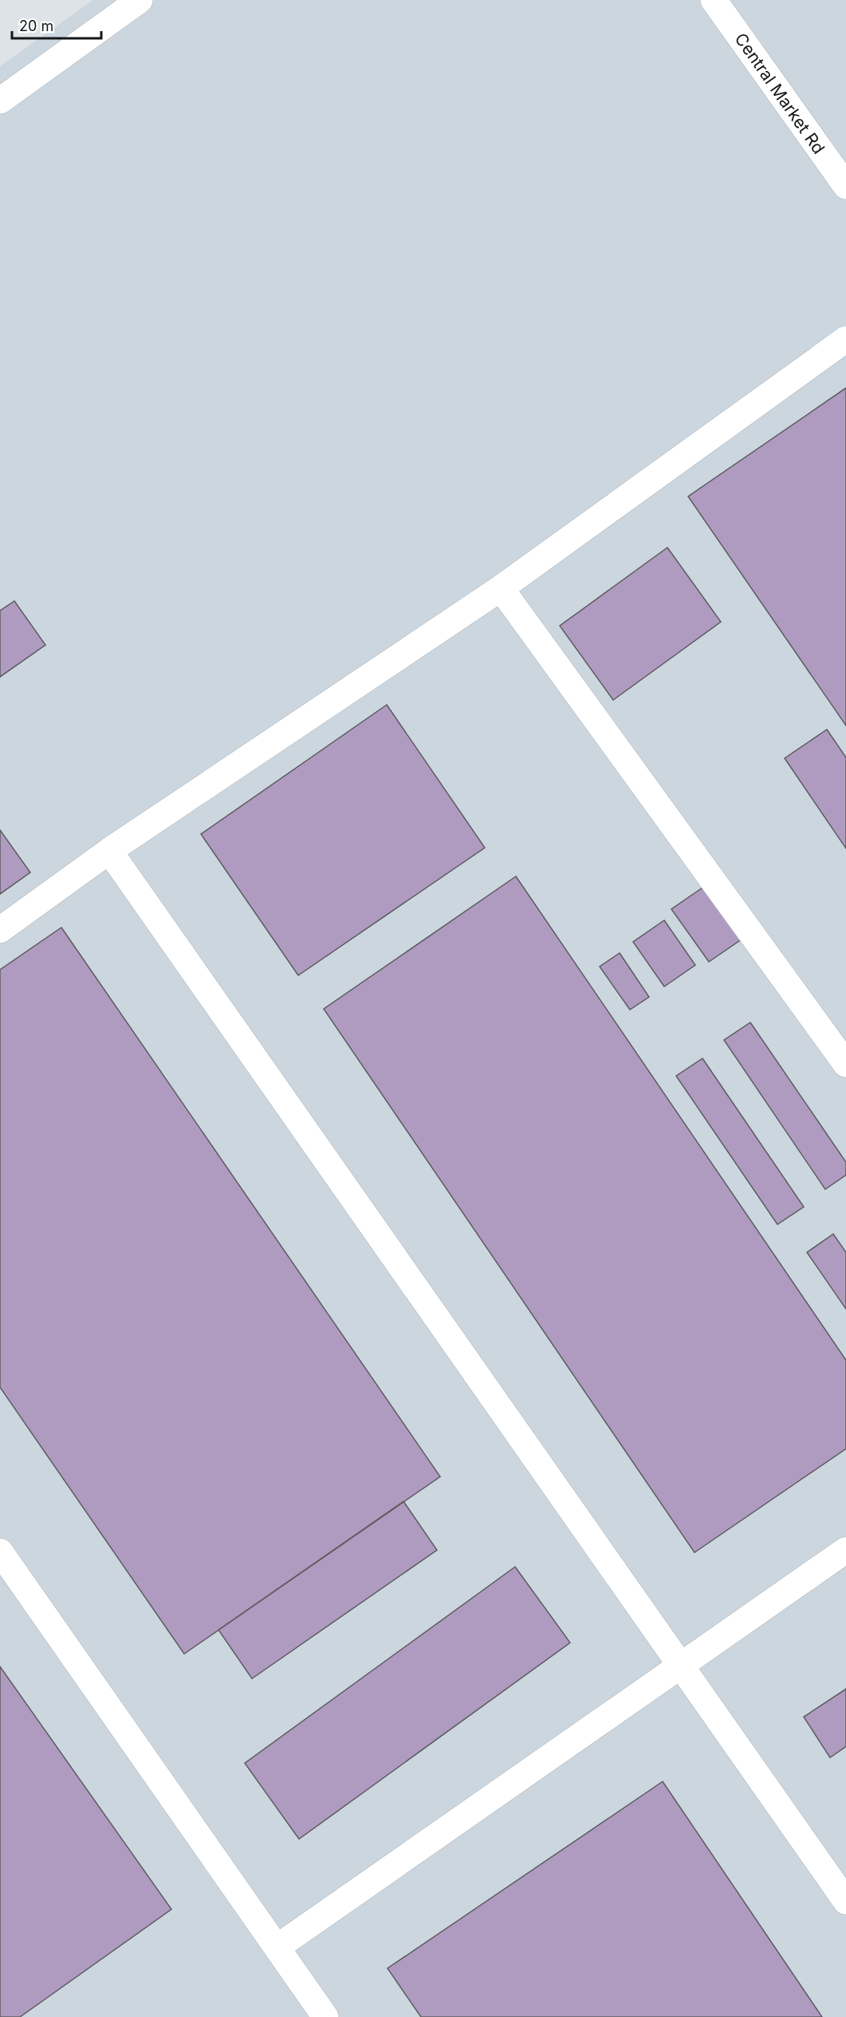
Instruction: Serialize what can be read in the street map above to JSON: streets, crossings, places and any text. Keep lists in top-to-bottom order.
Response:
{
  "streets": {
    "street": ["Central Market Rd"]
  },
  "scale_bar": "20 m"
}
